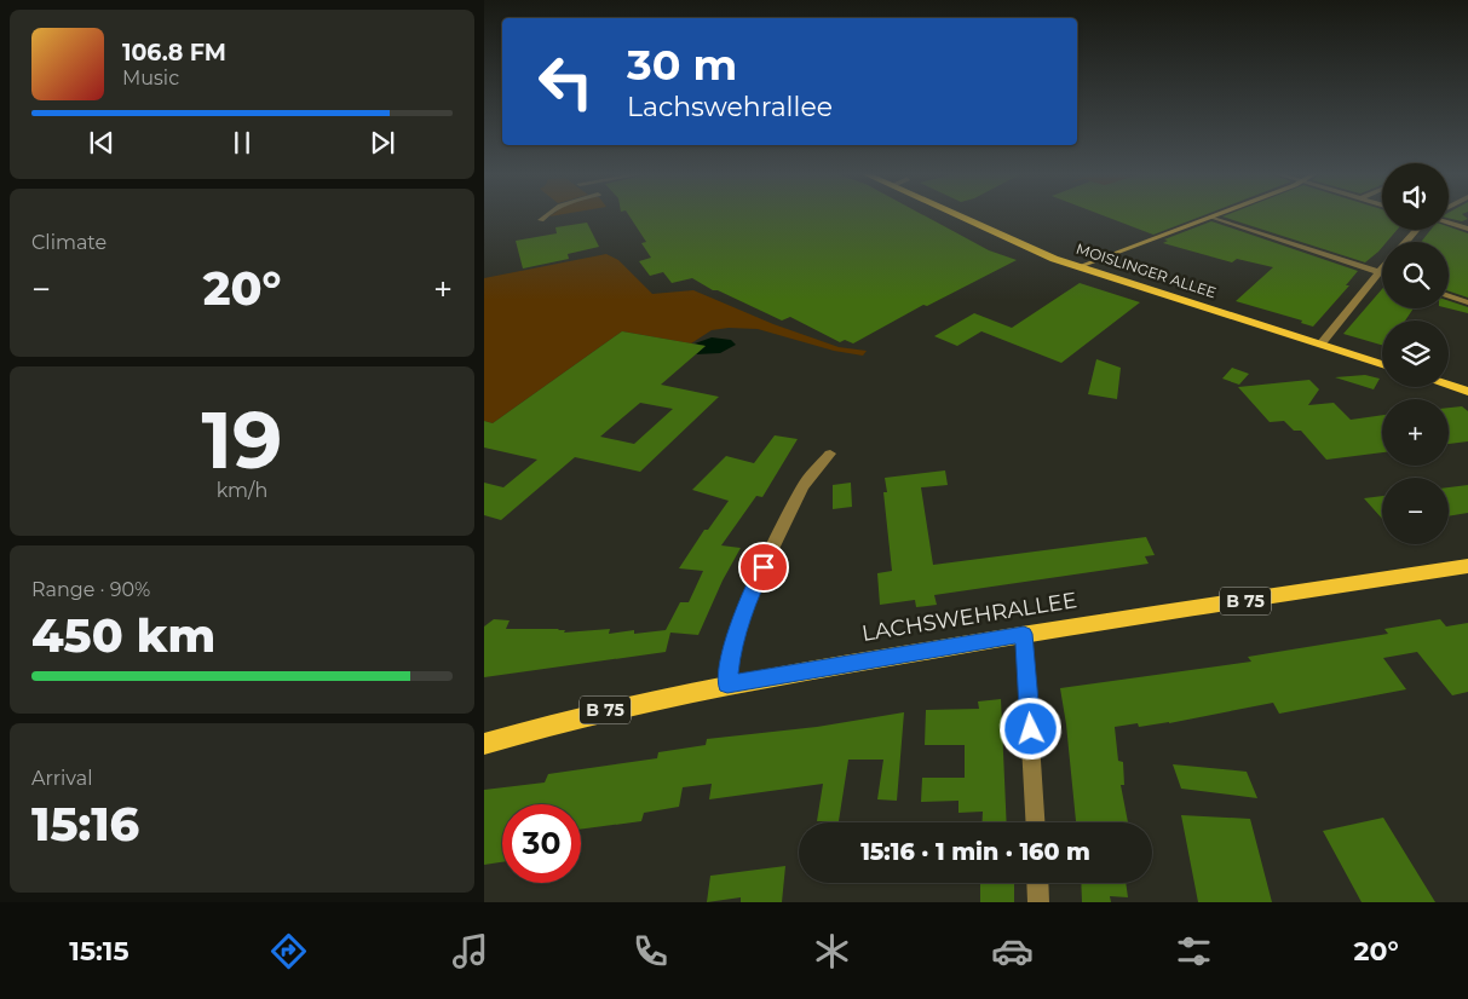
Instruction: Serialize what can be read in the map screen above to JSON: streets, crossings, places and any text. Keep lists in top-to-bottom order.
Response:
{
  "streets": {
    "main road": ["MOISLINGER ALLEE", "B 75", "LACHSWEHRALLEE"]
  },
  "page": {
    "turn": ["30 m", "Lachswehrallee"],
    "song": ["106.8 FM", "Music"],
    "map_buttons": ["+", "−"],
    "tile": [
      "Climate",
      ["19", "km/h"],
      ["Range · 90%", "450 km"],
      ["Arrival", "15:16"]
    ],
    "heat": ["−", "20°", "+"],
    "limit": "30",
    "trip": "15:16 · 1 min · 160 m",
    "tabs": ["15:15", "20°"]
  }
}
